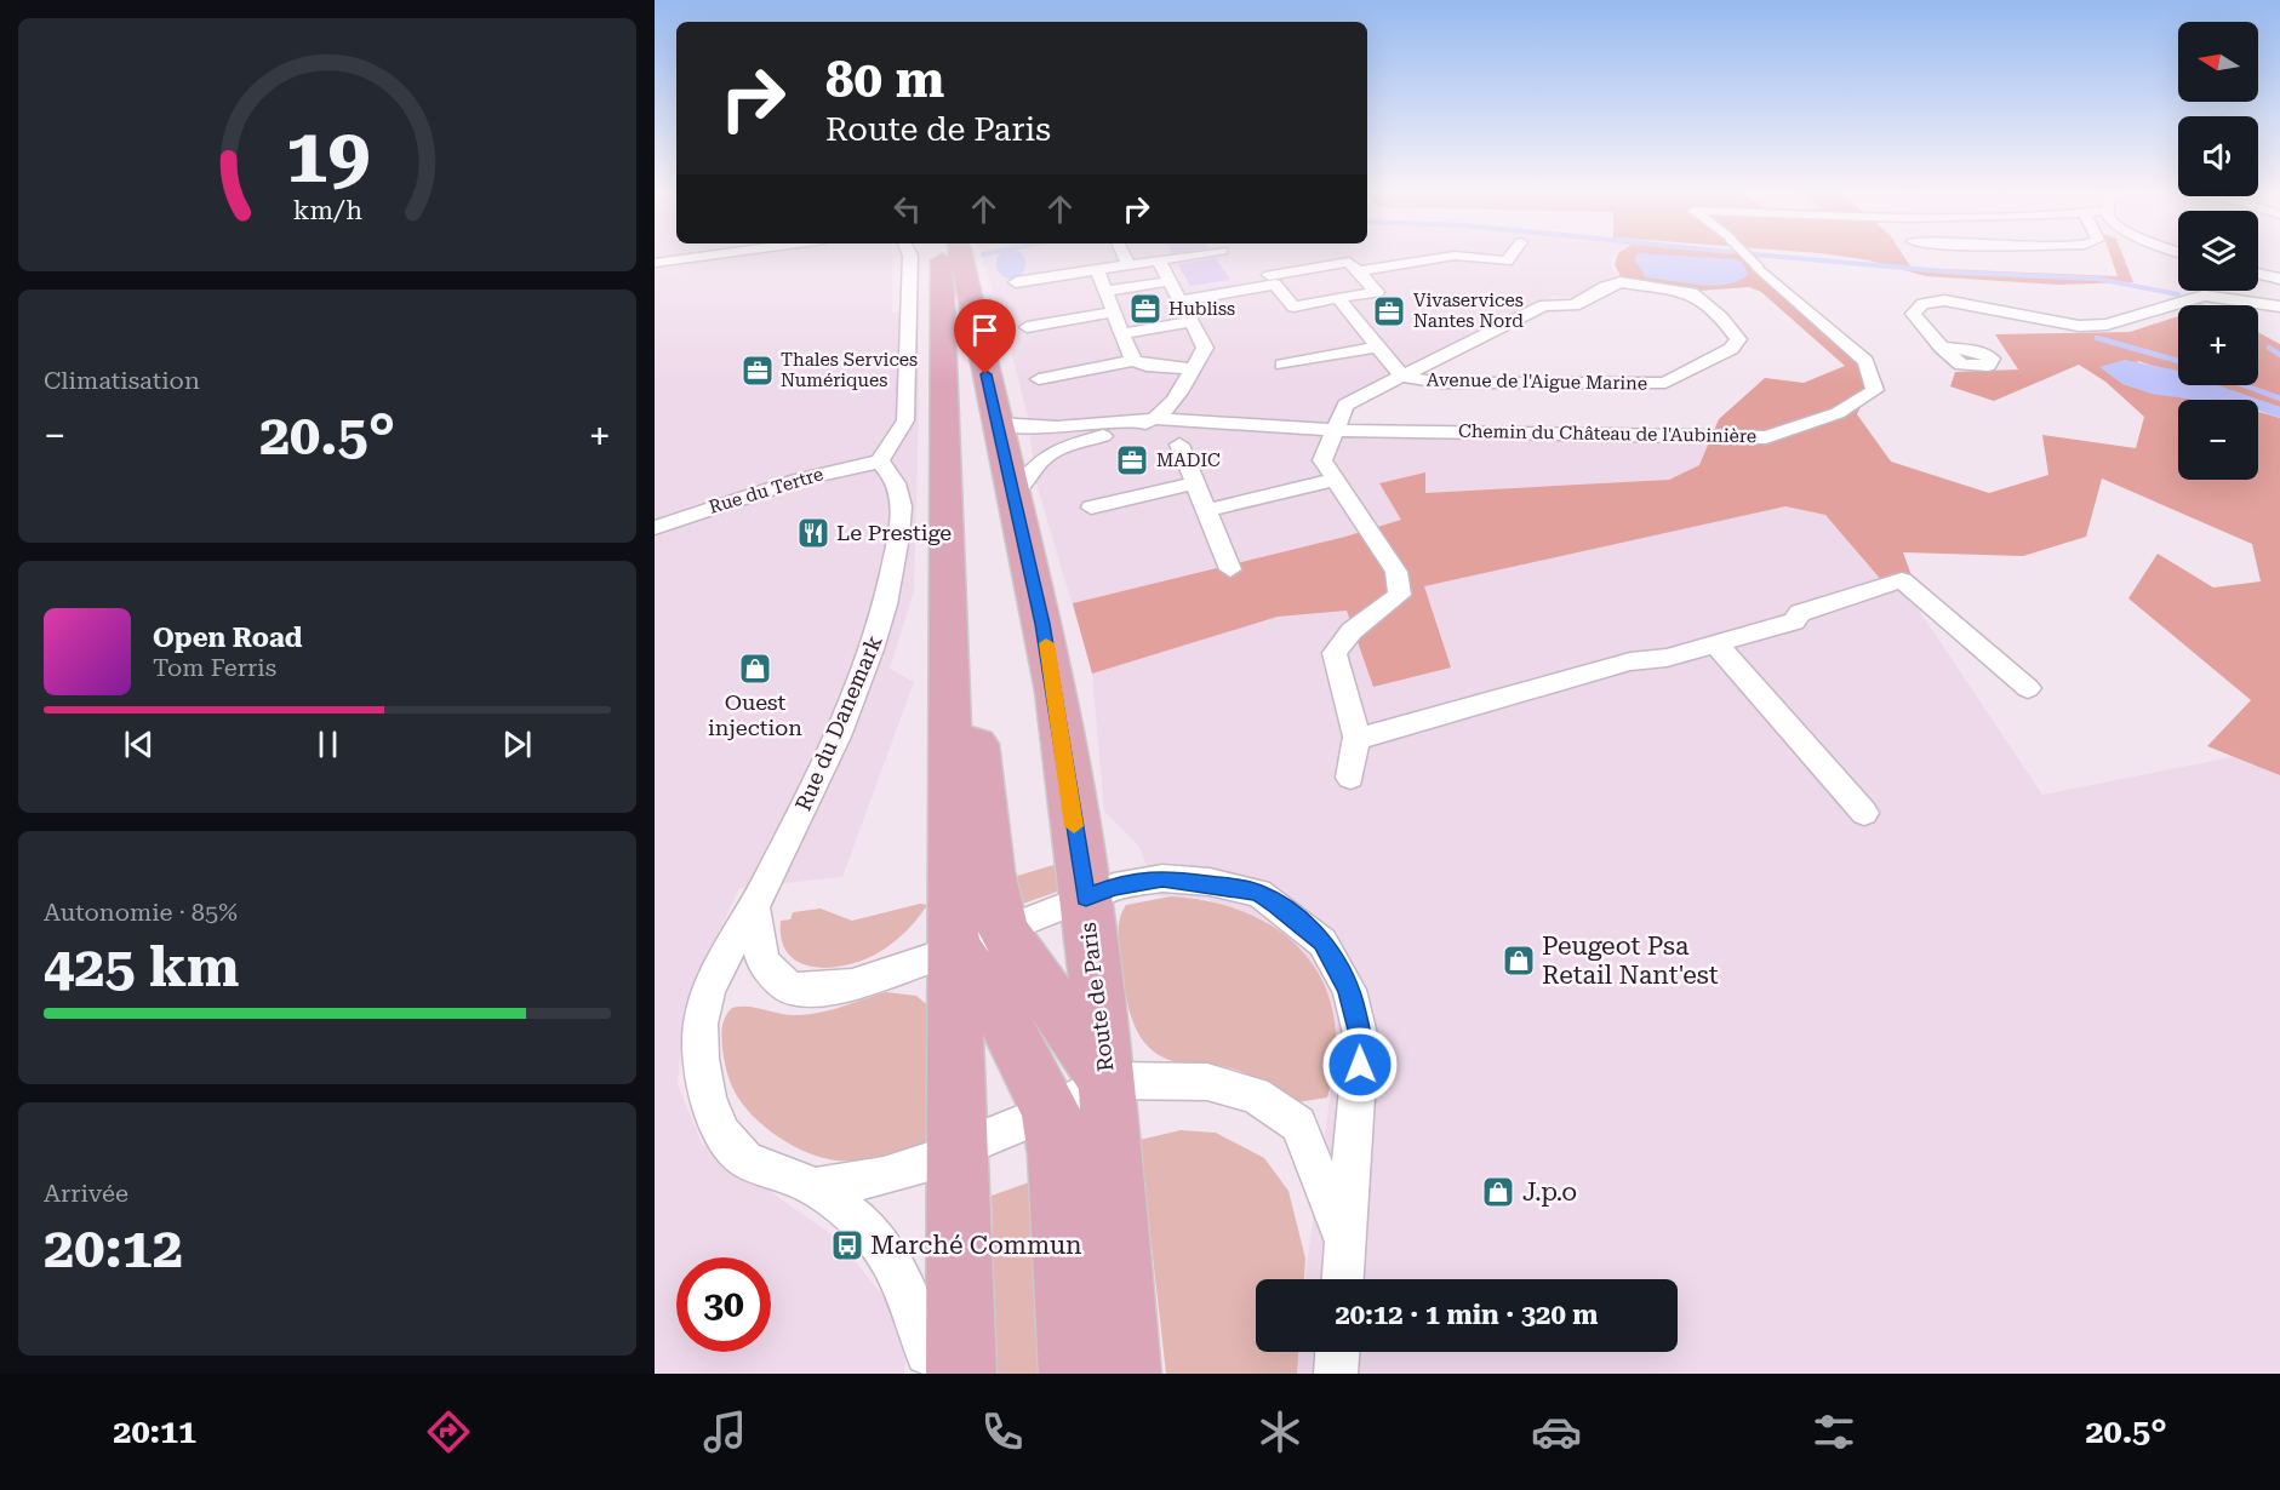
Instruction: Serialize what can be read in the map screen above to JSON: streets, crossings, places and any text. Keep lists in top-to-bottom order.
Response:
{
  "streets": {
    "main road": ["Route de Paris"],
    "street": [
      "Avenue de l'Aigue Marine",
      "Chemin du Château de l'Aubinière",
      "Rue du Tertre",
      "Rue du Danemark"
    ]
  },
  "crossings": [
    ["Chemin du Château de l'Aubinière", "Route de Paris"],
    ["Rue du Tertre", "Rue du Danemark"],
    ["Rue du Danemark", "Route de Paris"]
  ],
  "places": {
    "office": [
      "Hubliss",
      "Vivaservices Nantes Nord",
      "Thales Services Numériques",
      "MADIC"
    ],
    "restaurant": ["Le Prestige"],
    "shop": ["Ouest injection", "Peugeot Psa Retail Nant'est", "J.p.o"],
    "bus stop": ["Marché Commun"]
  },
  "north": "left",
  "page": {
    "map_buttons": ["+", "−"],
    "turn": ["80 m", "Route de Paris"],
    "tile": [
      "Climatisation",
      ["Autonomie · 85%", "425 km"],
      ["Arrivée", "20:12"]
    ],
    "heat": ["−", "20.5°", "+"],
    "song": ["Open Road", "Tom Ferris"],
    "limit": "30",
    "trip": "20:12 · 1 min · 320 m",
    "tabs": ["20:11", "20.5°"],
    "gauge": ["19", "km/h"]
  }
}
